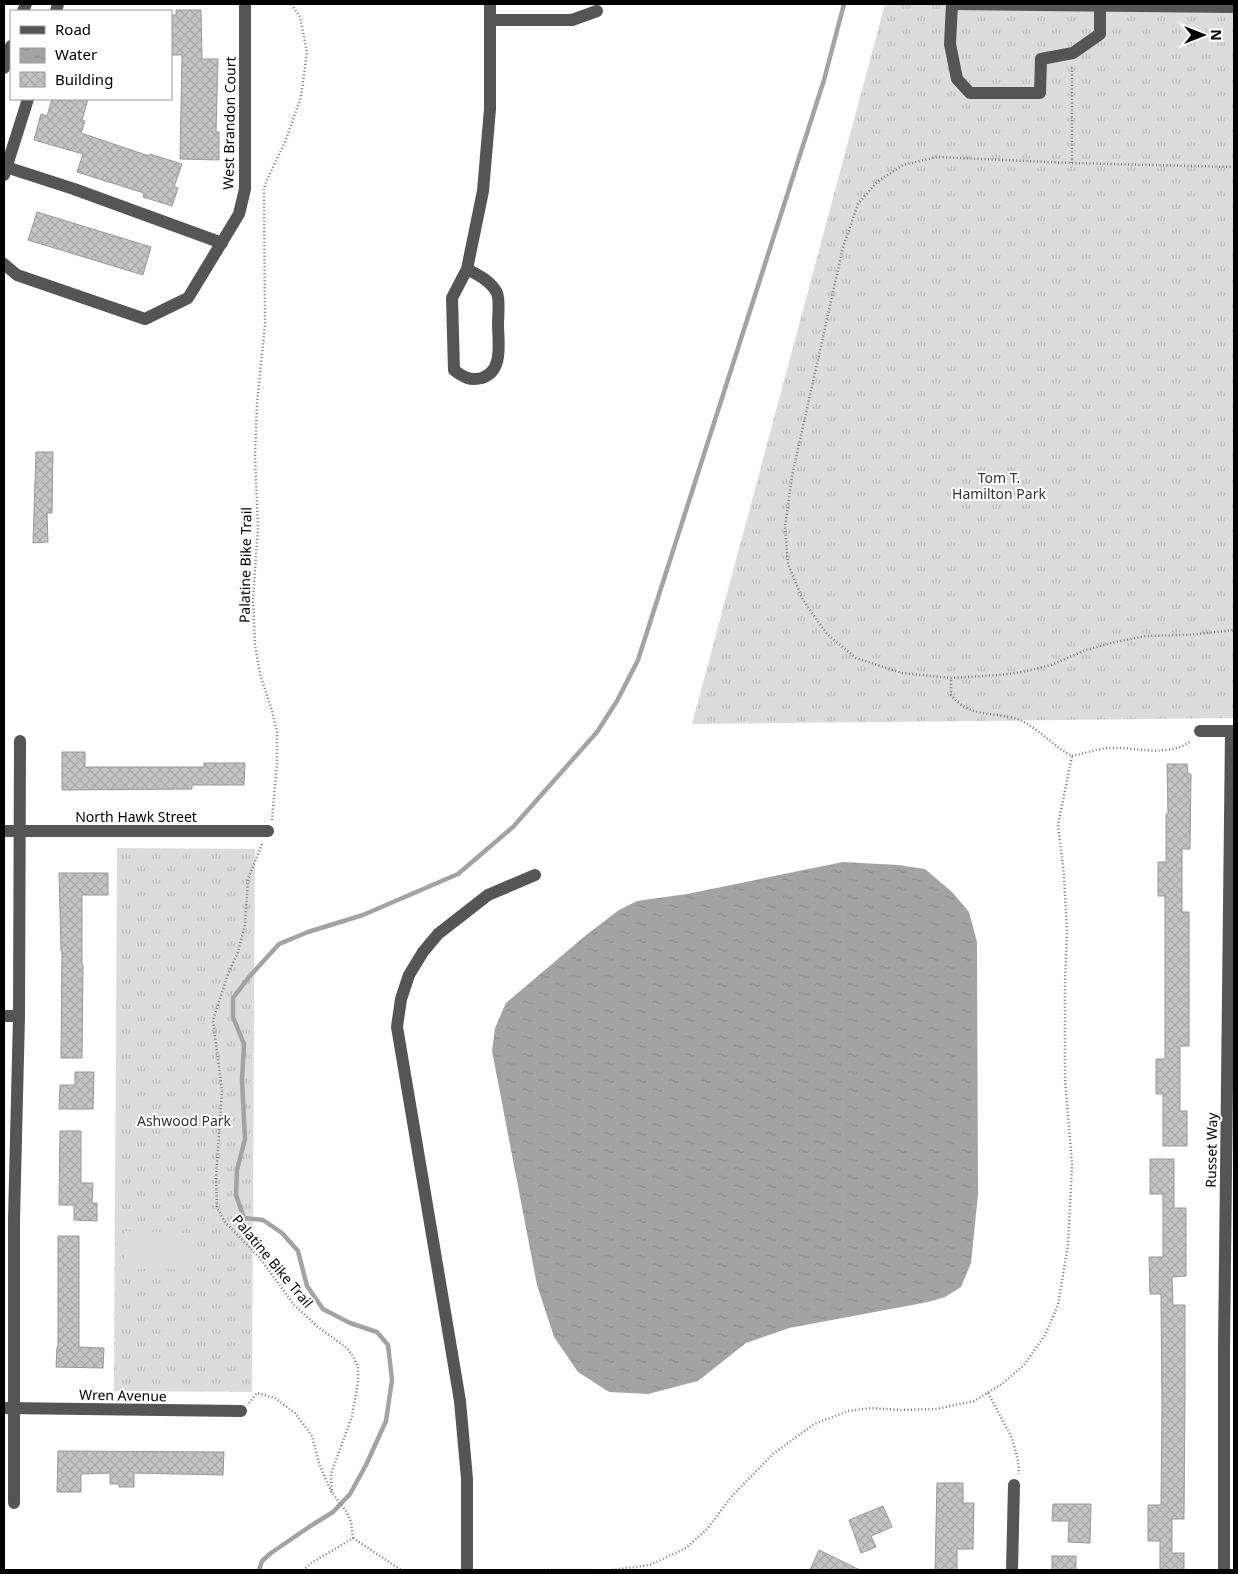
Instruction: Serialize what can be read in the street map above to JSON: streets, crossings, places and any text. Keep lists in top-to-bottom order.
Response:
{
  "streets": {
    "street": [
      "West Brandon Court",
      "North Hawk Street",
      "Russet Way",
      "Wren Avenue"
    ],
    "path": ["Palatine Bike Trail"]
  },
  "crossings": [
    ["Palatine Bike Trail", "North Hawk Street"]
  ],
  "parks": ["Tom T. Hamilton Park", "Ashwood Park"],
  "legend": ["Road", "Water", "Building"],
  "north": "right"
}
